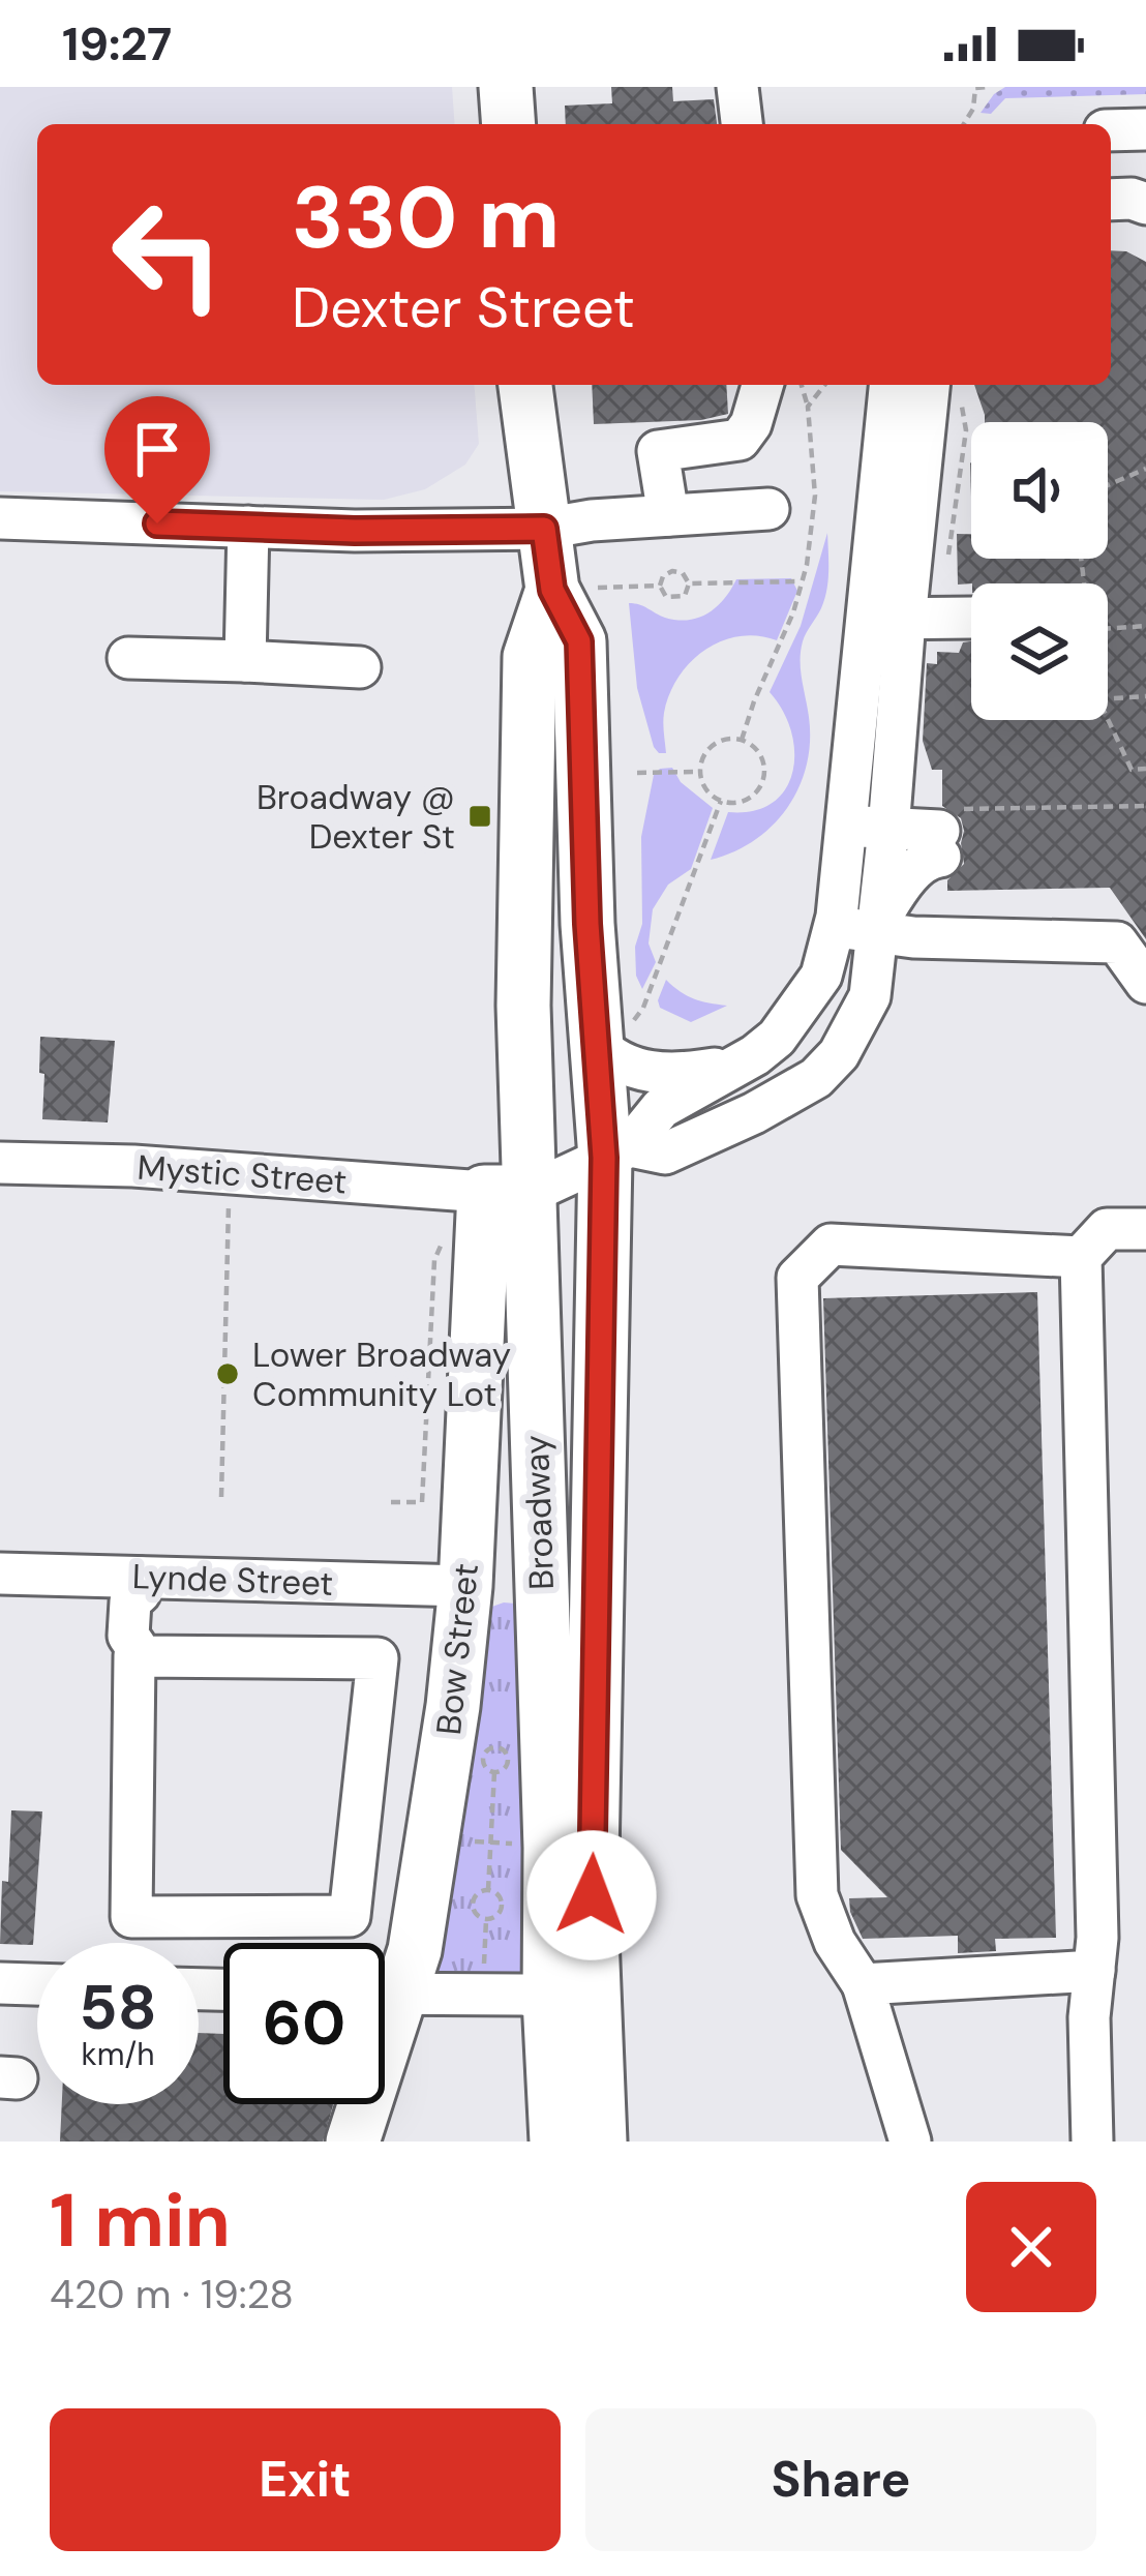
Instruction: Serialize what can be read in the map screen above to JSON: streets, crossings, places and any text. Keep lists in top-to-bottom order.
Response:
{
  "streets": {
    "main road": ["Broadway", "Bow Street"],
    "street": ["Mystic Street", "Lynde Street"]
  },
  "crossings": [
    ["Mystic Street", "Broadway"],
    ["Mystic Street", "Bow Street"],
    ["Broadway", "Bow Street"],
    ["Lynde Street", "Bow Street"]
  ],
  "places": {
    "transit": ["Broadway @ Dexter St"],
    "other": ["Lower Broadway Community Lot"]
  },
  "page": {
    "status": "19:27",
    "turn": ["330 m", "Dexter Street"],
    "speed": "58 km/h",
    "limit": "60",
    "heading": ["1 min", "420 m · 19:28"],
    "buttons": ["Exit", "Share"]
  }
}
